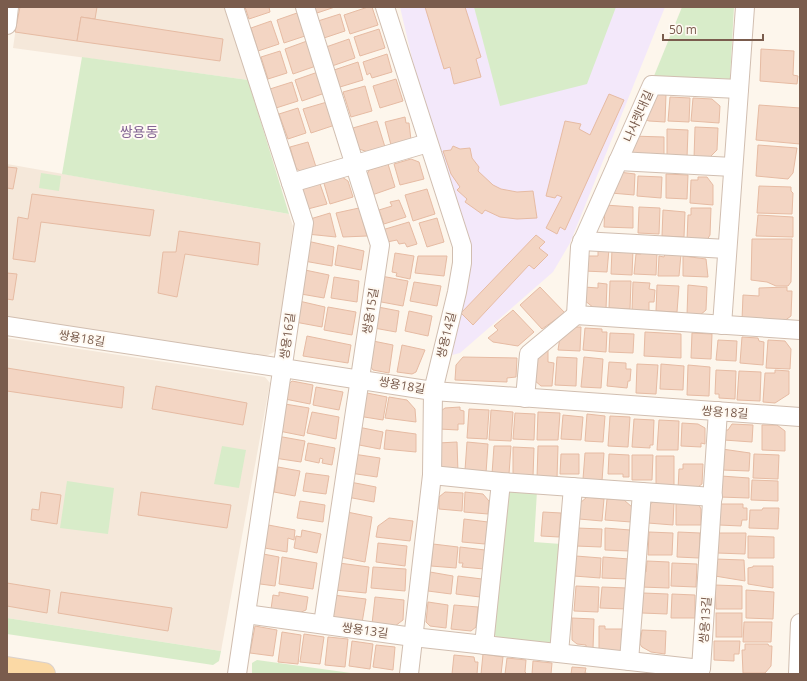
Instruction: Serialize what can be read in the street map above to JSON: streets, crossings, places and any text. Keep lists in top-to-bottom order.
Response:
{
  "streets": {
    "street": [
      "나사렛대길",
      "쌍용15길",
      "쌍용14길",
      "쌍용16길",
      "쌍용18길",
      "쌍용13길"
    ]
  },
  "crossings": [
    ["쌍용15길", "쌍용18길"],
    ["쌍용15길", "쌍용13길"],
    ["쌍용14길", "쌍용18길"],
    ["쌍용14길", "쌍용13길"],
    ["쌍용16길", "쌍용18길"],
    ["쌍용16길", "쌍용13길"],
    ["쌍용18길", "쌍용13길"]
  ],
  "districts": ["쌍용동"],
  "scale_bar": "50 m"
}
